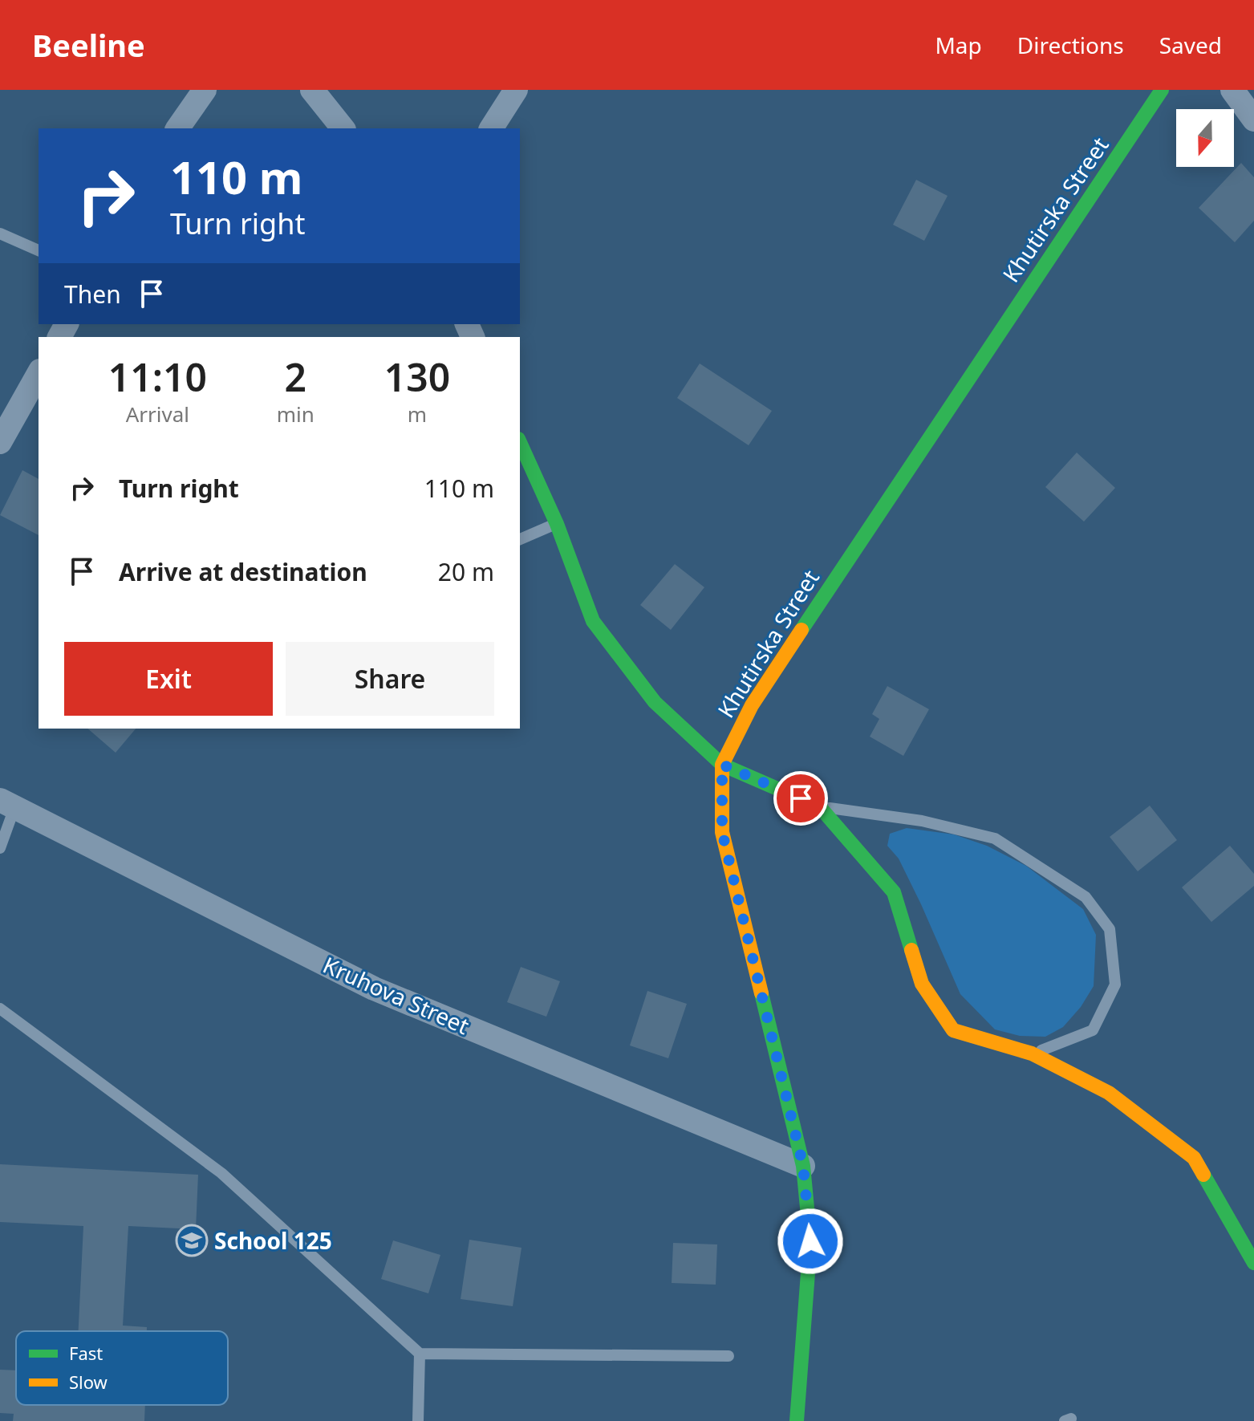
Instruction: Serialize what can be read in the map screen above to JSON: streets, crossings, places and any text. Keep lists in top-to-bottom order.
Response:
{
  "streets": {
    "main road": ["Khutirska Street"],
    "street": ["Kruhova Street"]
  },
  "crossings": [
    ["Khutirska Street", "Kruhova Street"]
  ],
  "places": {
    "school or university": ["School 125"]
  },
  "legend": ["Fast", "Slow"],
  "north": "bottom",
  "page": {
    "header": "Beeline",
    "nav": ["Map", "Directions", "Saved"],
    "turn": ["110 m", "Turn right"],
    "then": "Then",
    "eta": [
      "11:10",
      "Arrival",
      "2",
      "min",
      "130",
      "m"
    ],
    "list": [
      {
        "name": "Turn right",
        "value": "110 m"
      },
      {
        "name": "Arrive at destination",
        "value": "20 m"
      }
    ],
    "buttons": ["Exit", "Share"]
  }
}
